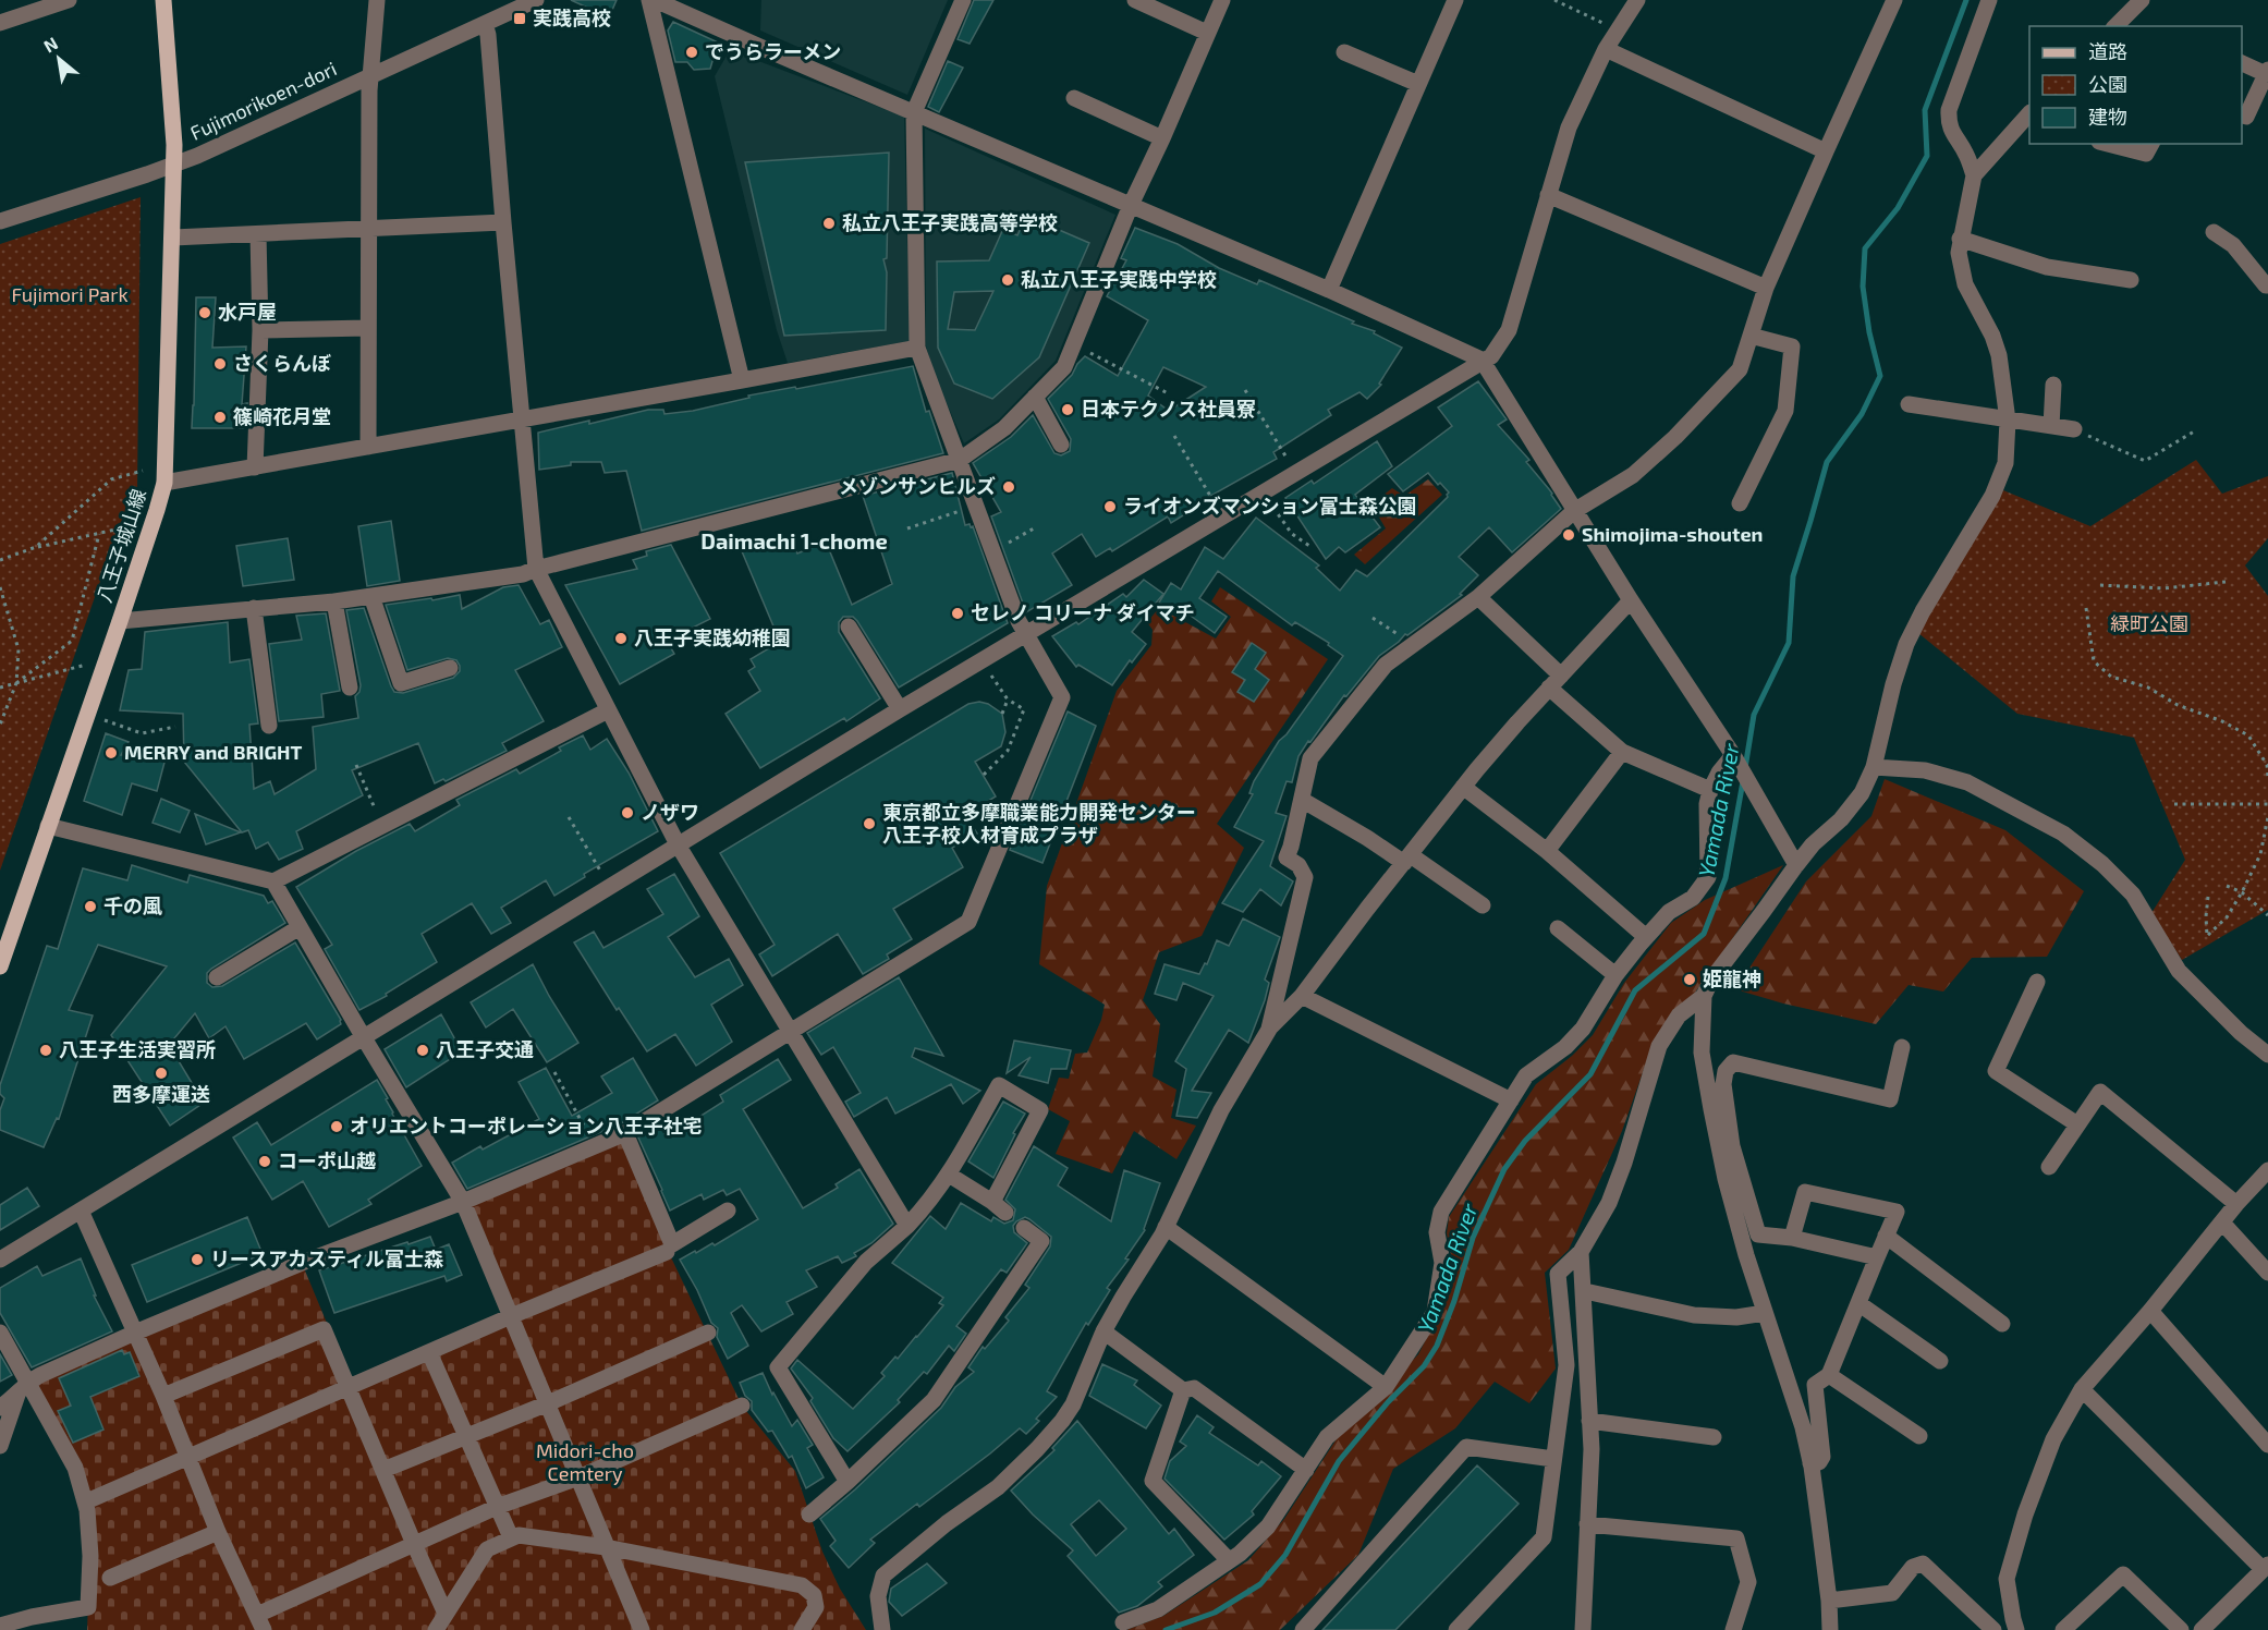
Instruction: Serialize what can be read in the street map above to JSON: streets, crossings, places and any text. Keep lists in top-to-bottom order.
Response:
{
  "streets": {
    "main road": ["八王子城山線"],
    "street": ["Fujimorikoen-dori"]
  },
  "crossings": [
    ["Fujimorikoen-dori", "八王子城山線"]
  ],
  "districts": ["Daimachi 1-chome"],
  "water": ["Yamada River"],
  "parks": ["Fujimori Park", "緑町公園", "Midori-cho Cemtery"],
  "places": {
    "transit": ["実践高校"],
    "other": [
      "でうらラーメン",
      "私立八王子実践高等学校",
      "私立八王子実践中学校",
      "水戸屋",
      "さくらんぼ",
      "日本テクノス社員寮",
      "篠崎花月堂",
      "メゾンサンヒルズ",
      "ライオンズマンション富士森公園",
      "Shimojima-shouten",
      "セレノ コリーナ ダイマチ",
      "八王子実践幼稚園",
      "MERRY and BRIGHT",
      "ノザワ",
      "東京都立多摩職業能力開発センター 八王子校人材育成プラザ",
      "千の風",
      "姫龍神",
      "八王子生活実習所",
      "八王子交通",
      "西多摩運送",
      "オリエントコーポレーション八王子社宅",
      "コーポ山越",
      "リースアカスティル富士森"
    ]
  },
  "legend": ["道路", "公園", "建物"],
  "north": "top left"
}
